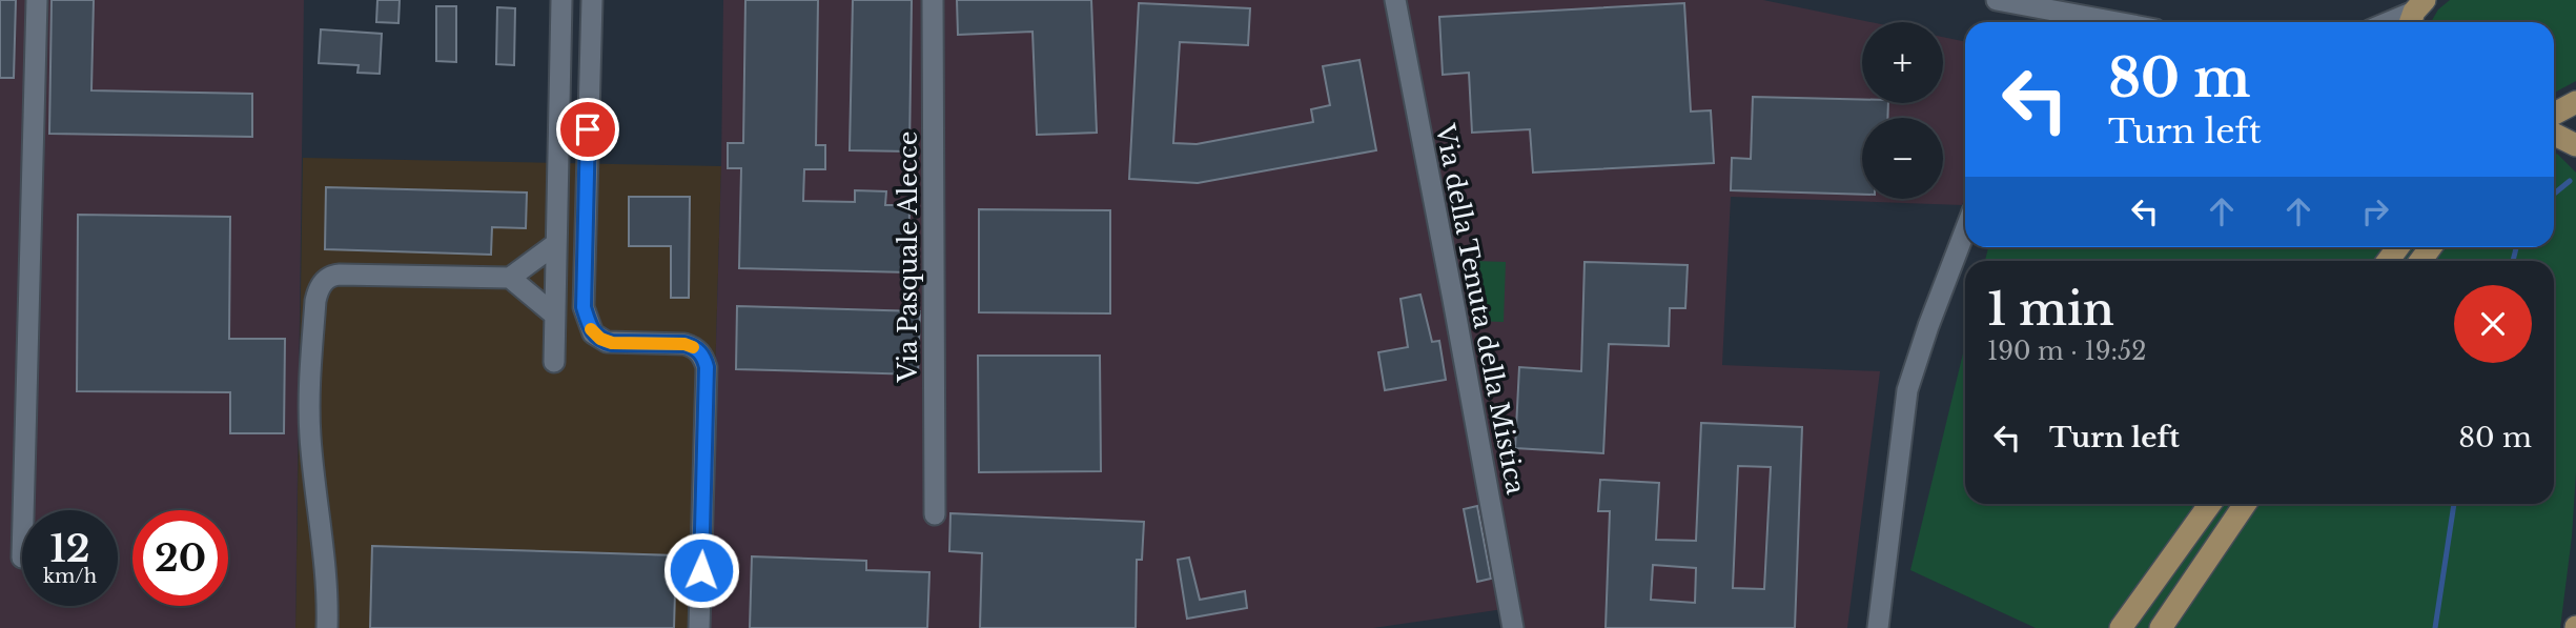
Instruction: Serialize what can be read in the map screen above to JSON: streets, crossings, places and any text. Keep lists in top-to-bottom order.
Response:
{
  "streets": {
    "street": ["Via Pasquale Alecce", "Via della Tenuta della Mistica"]
  },
  "page": {
    "map_buttons": ["+", "−"],
    "turn": ["80 m", "Turn left"],
    "heading": ["1 min", "190 m · 19:52"],
    "list": [
      {
        "name": "Turn left",
        "value": "80 m"
      }
    ],
    "speed": "12 km/h",
    "limit": "20"
  }
}
